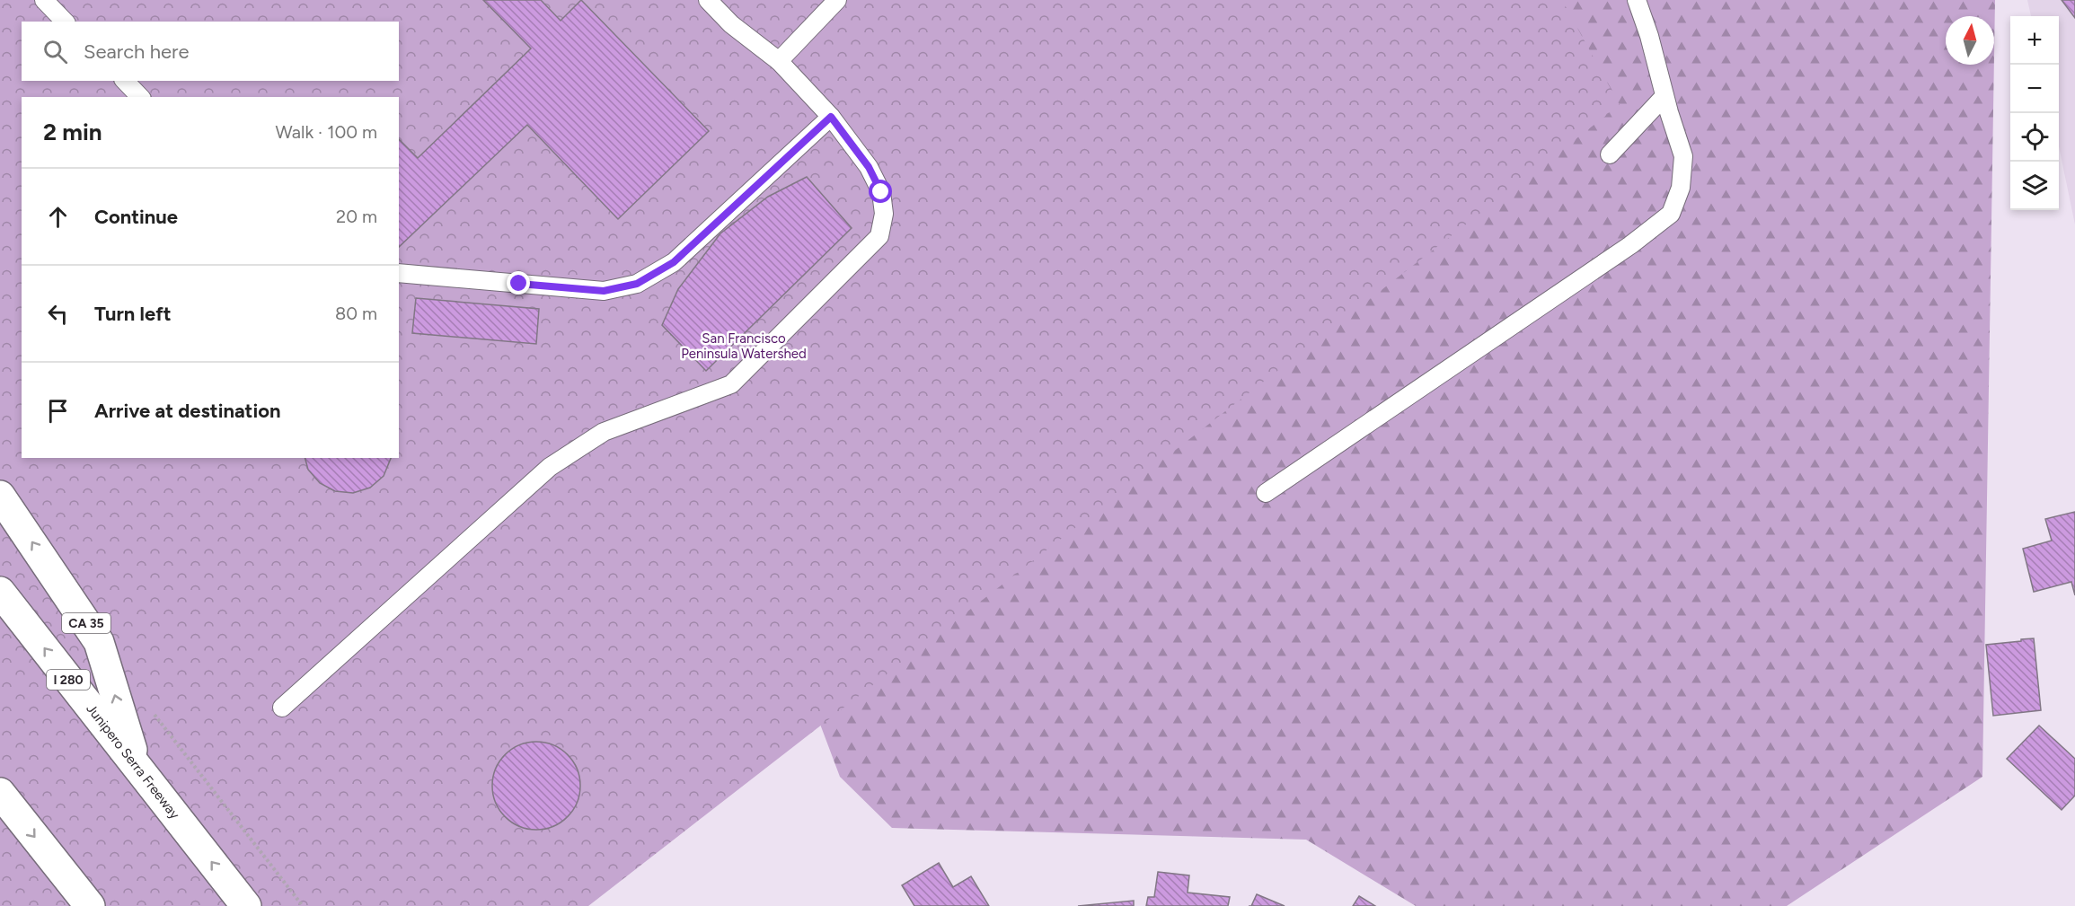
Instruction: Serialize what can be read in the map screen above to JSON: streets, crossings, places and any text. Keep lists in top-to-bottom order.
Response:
{
  "streets": {
    "highway": ["CA 35", "I 280", "Junipero Serra Freeway"]
  },
  "crossings": [
    ["CA 35", "Junipero Serra Freeway"]
  ],
  "parks": ["San Francisco Peninsula Watershed"],
  "north": "top",
  "page": {
    "map_buttons": ["+", "−"],
    "search": "Search here",
    "heading": ["2 min", "Walk · 100 m"],
    "list": [
      ["Continue", "20 m"],
      ["Turn left", "80 m"],
      "Arrive at destination"
    ]
  }
}
